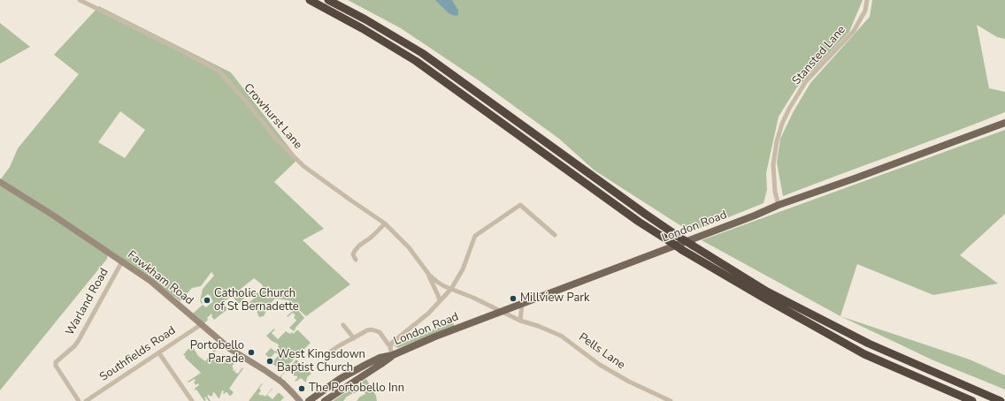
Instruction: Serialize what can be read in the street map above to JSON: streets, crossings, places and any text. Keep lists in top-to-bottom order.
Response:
{
  "streets": {
    "main road": ["London Road"],
    "street": [
      "Stansted Lane",
      "Crowhurst Lane",
      "Fawkham Road",
      "Warland Road",
      "Pells Lane",
      "Southfields Road"
    ]
  },
  "crossings": [
    ["Stansted Lane", "London Road"],
    ["Crowhurst Lane", "London Road"],
    ["Crowhurst Lane", "Pells Lane"],
    ["London Road", "Pells Lane"],
    ["Fawkham Road", "Warland Road"],
    ["Fawkham Road", "Southfields Road"]
  ],
  "places": [
    "Millview Park",
    "Catholic Church of St Bernadette",
    "Portobello Parade",
    "West Kingsdown Baptist Church",
    "The Portobello Inn"
  ]
}
